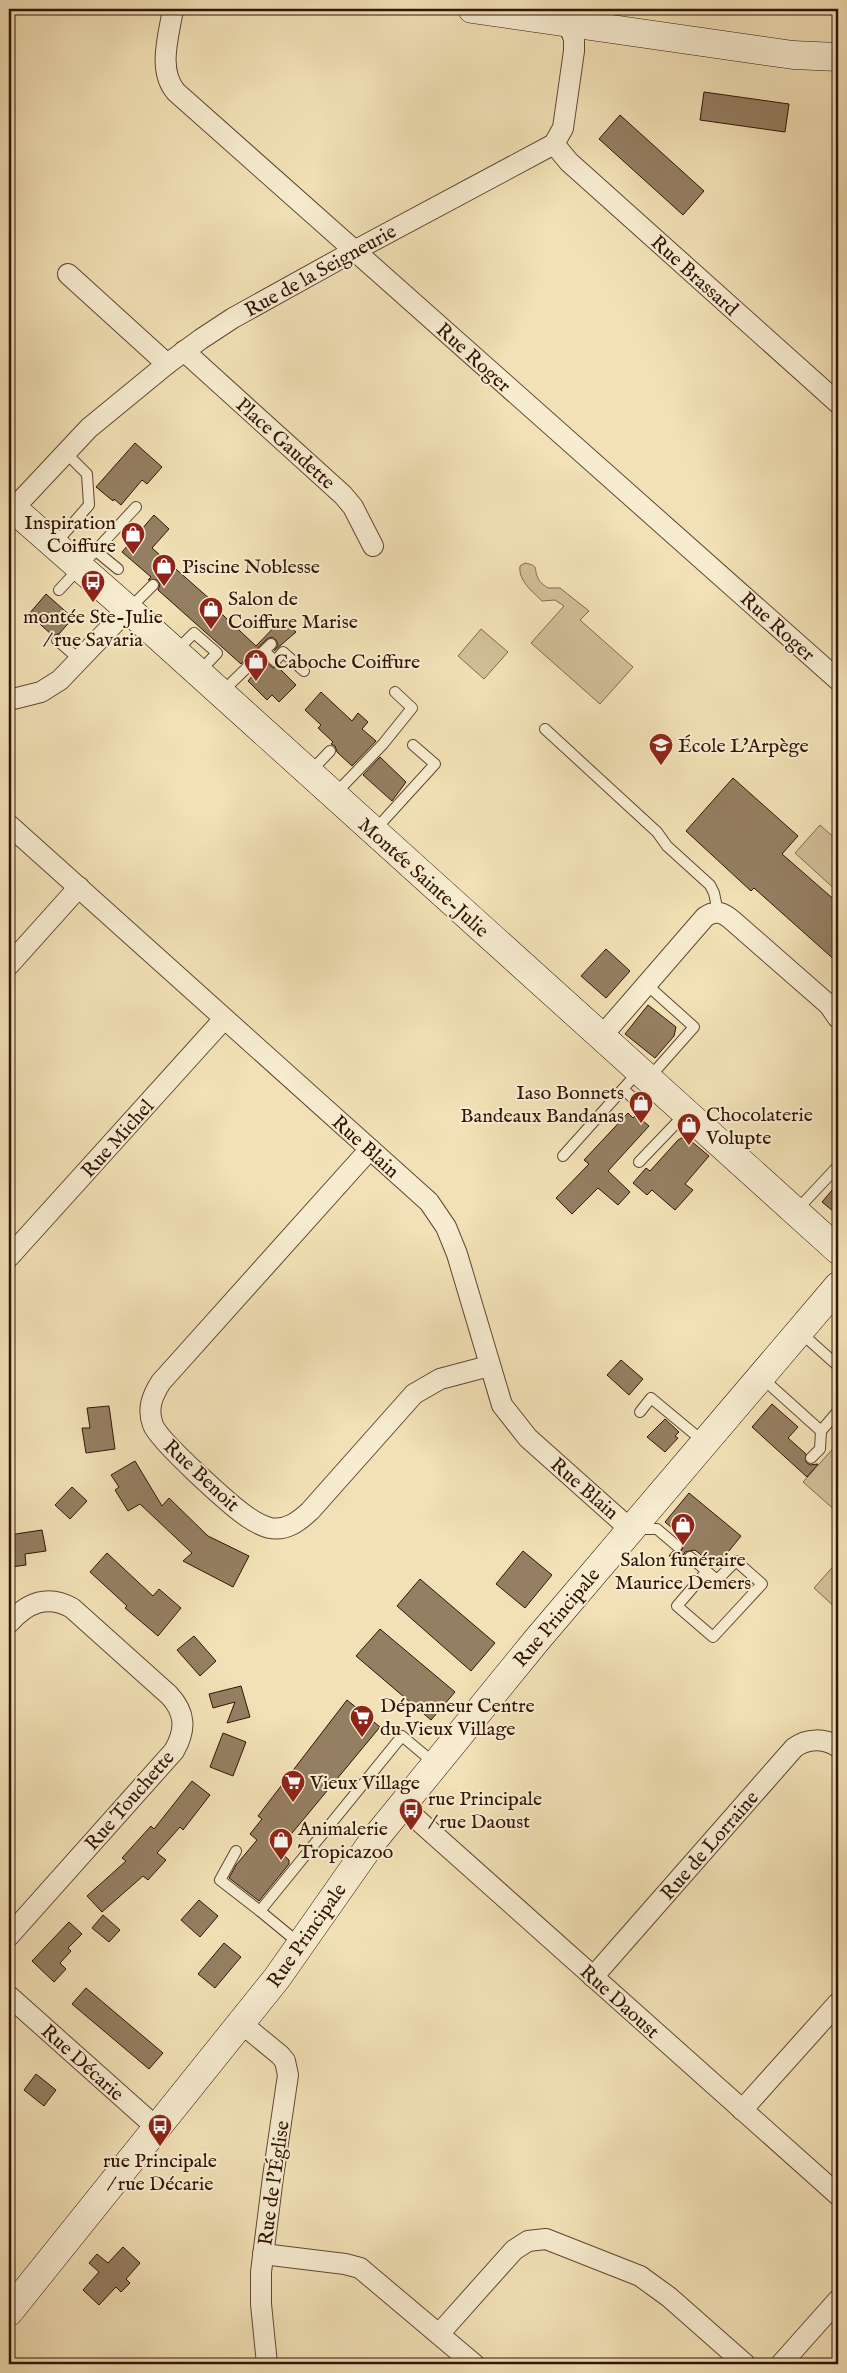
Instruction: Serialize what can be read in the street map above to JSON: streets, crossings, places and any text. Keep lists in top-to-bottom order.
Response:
{
  "streets": {
    "street": [
      "Rue de la Seigneurie",
      "Rue Brassard",
      "Rue Roger",
      "Place Gaudette",
      "Montée Sainte-Julie",
      "Rue Michel",
      "Rue Blain",
      "Rue Benoit",
      "Rue Principale",
      "Rue Touchette",
      "Rue de Lorraine",
      "Rue Daoust",
      "Rue Décarie",
      "Rue de l'Église"
    ]
  },
  "crossings": [
    ["Rue de la Seigneurie", "Rue Brassard"],
    ["Rue de la Seigneurie", "Rue Roger"],
    ["Rue de la Seigneurie", "Place Gaudette"],
    ["Rue de la Seigneurie", "Montée Sainte-Julie"],
    ["Rue Michel", "Rue Blain"],
    ["Rue Blain", "Rue Benoit"],
    ["Rue Blain", "Rue Principale"],
    ["Rue Principale", "Rue Daoust"],
    ["Rue Principale", "Rue Décarie"],
    ["Rue Principale", "Rue de l'Église"],
    ["Rue de Lorraine", "Rue Daoust"]
  ],
  "places": {
    "shop": [
      "Inspiration Coiffure",
      "Piscine Noblesse",
      "Salon de Coiffure Marise",
      "Caboche Coiffure",
      "Iaso Bonnets Bandeaux Bandanas",
      "Chocolaterie Volupte",
      "Salon funéraire Maurice Demers",
      "Animalerie Tropicazoo"
    ],
    "bus stop": ["montée Ste-Julie / rue Savaria", "rue Principale / rue Daoust", "rue Principale / rue Décarie"],
    "school or university": ["École L'Arpège"],
    "supermarket": ["Dépanneur Centre du Vieux Village", "Vieux Village"]
  }
}
